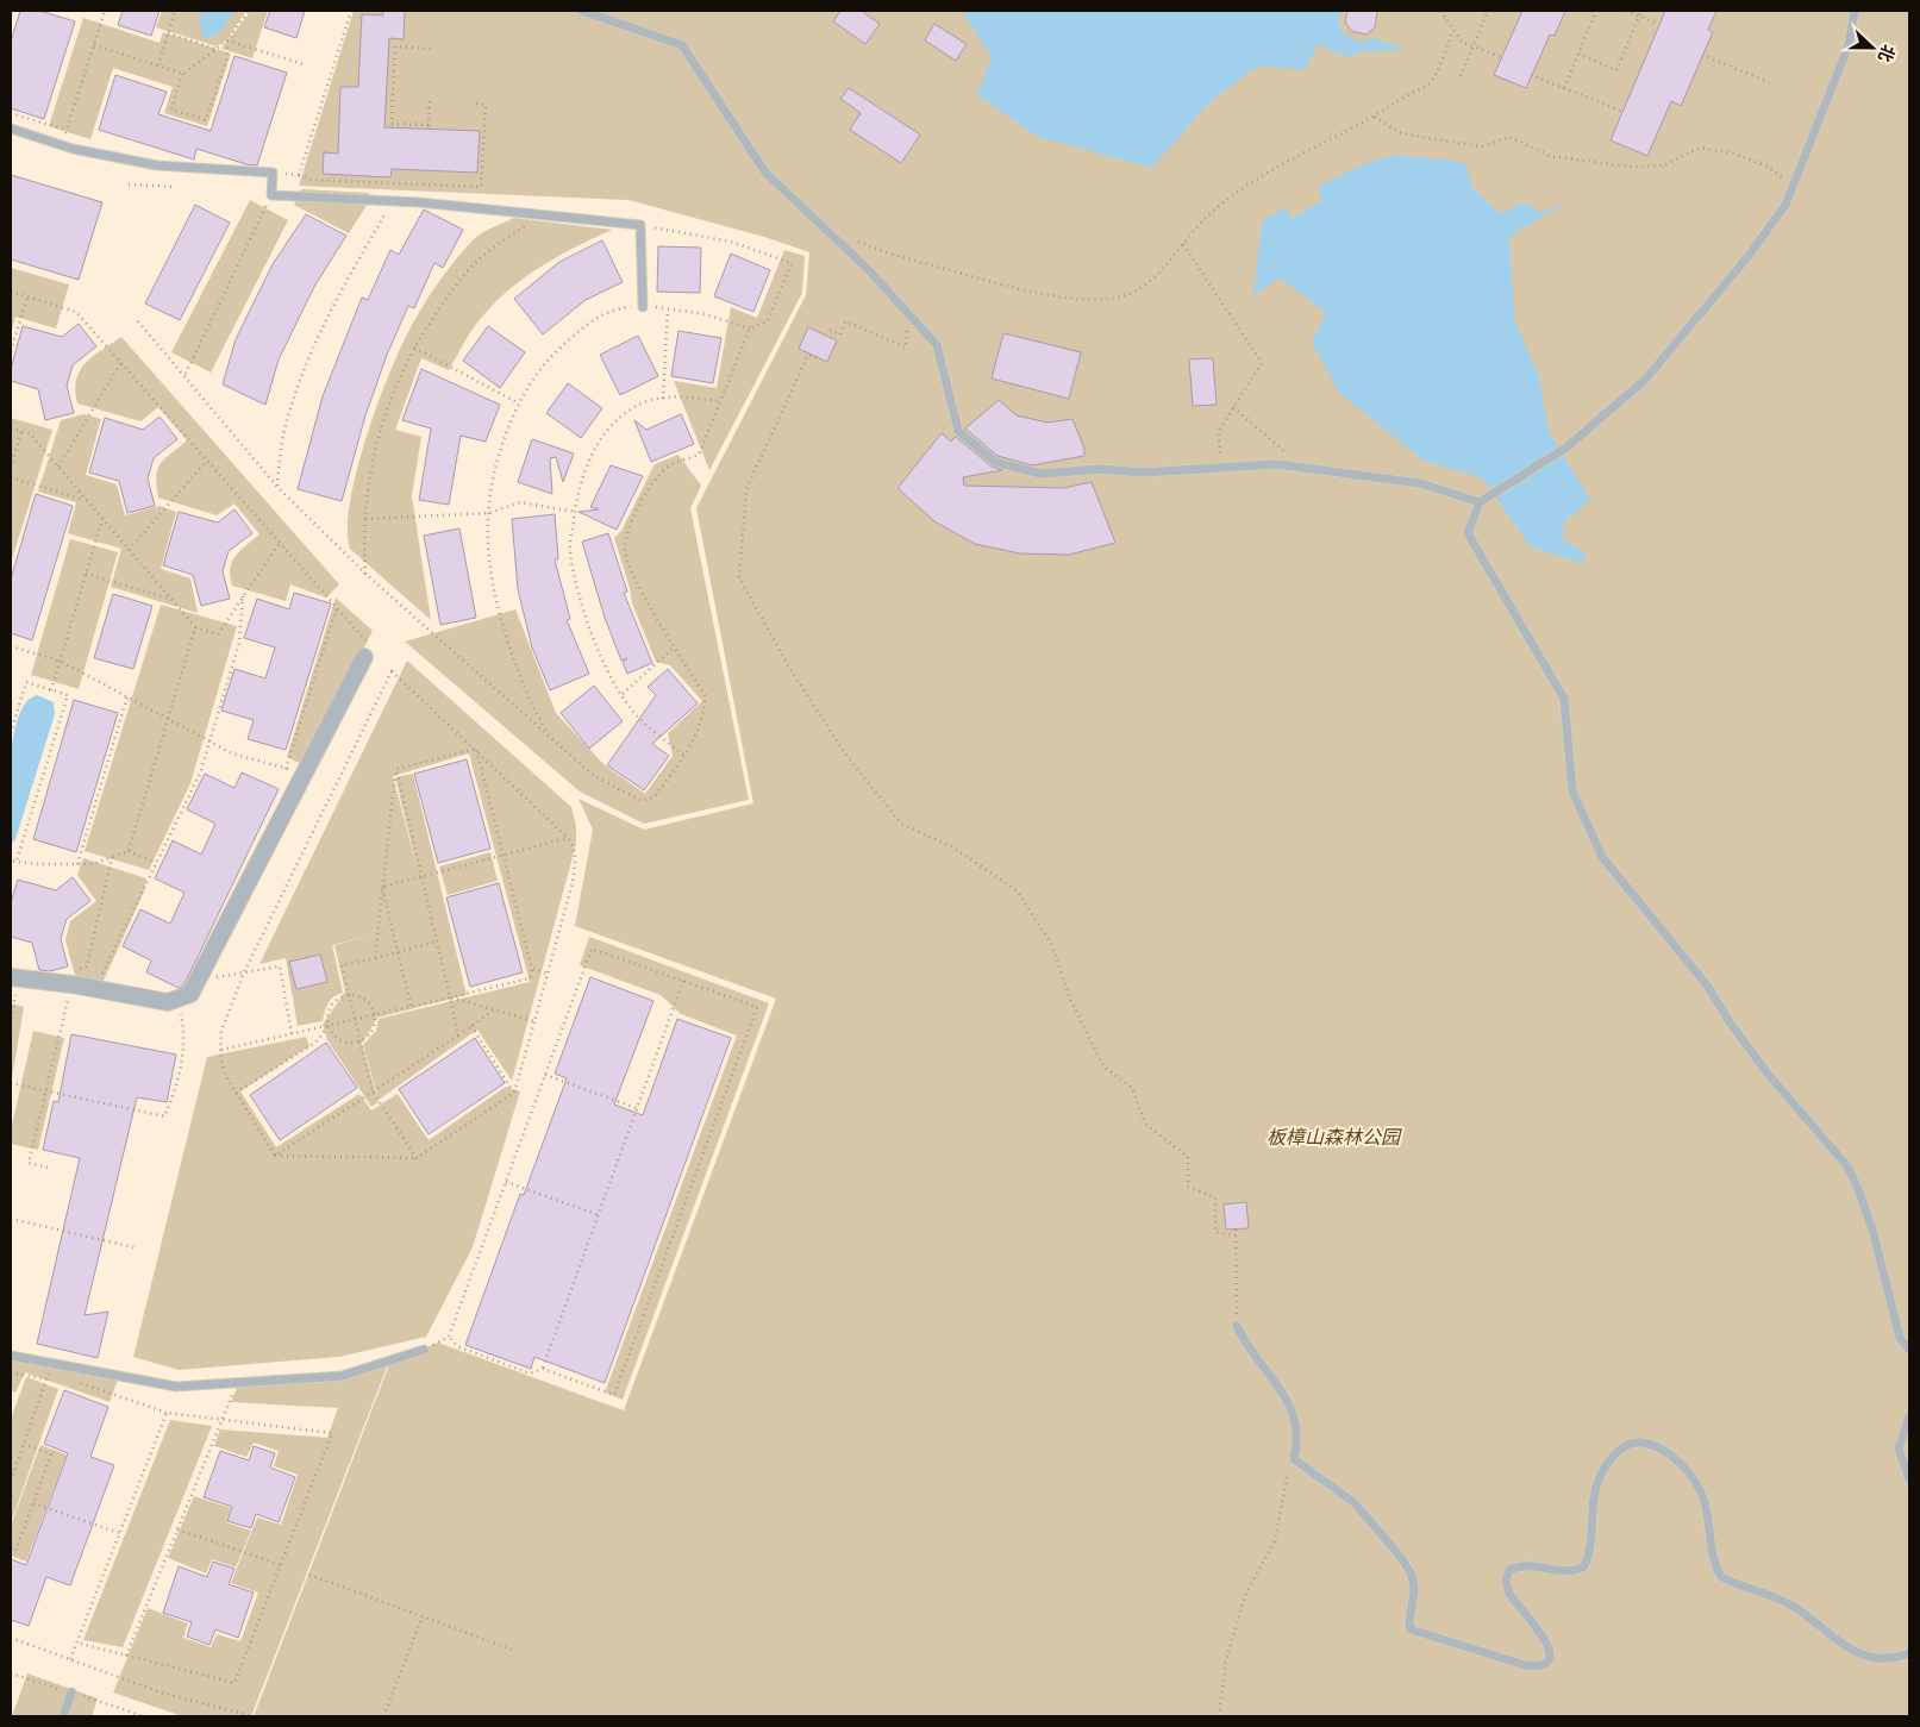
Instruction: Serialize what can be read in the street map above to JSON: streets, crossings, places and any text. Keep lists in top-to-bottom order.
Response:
{
  "parks": ["板樟山森林公园"],
  "north": "right"
}
